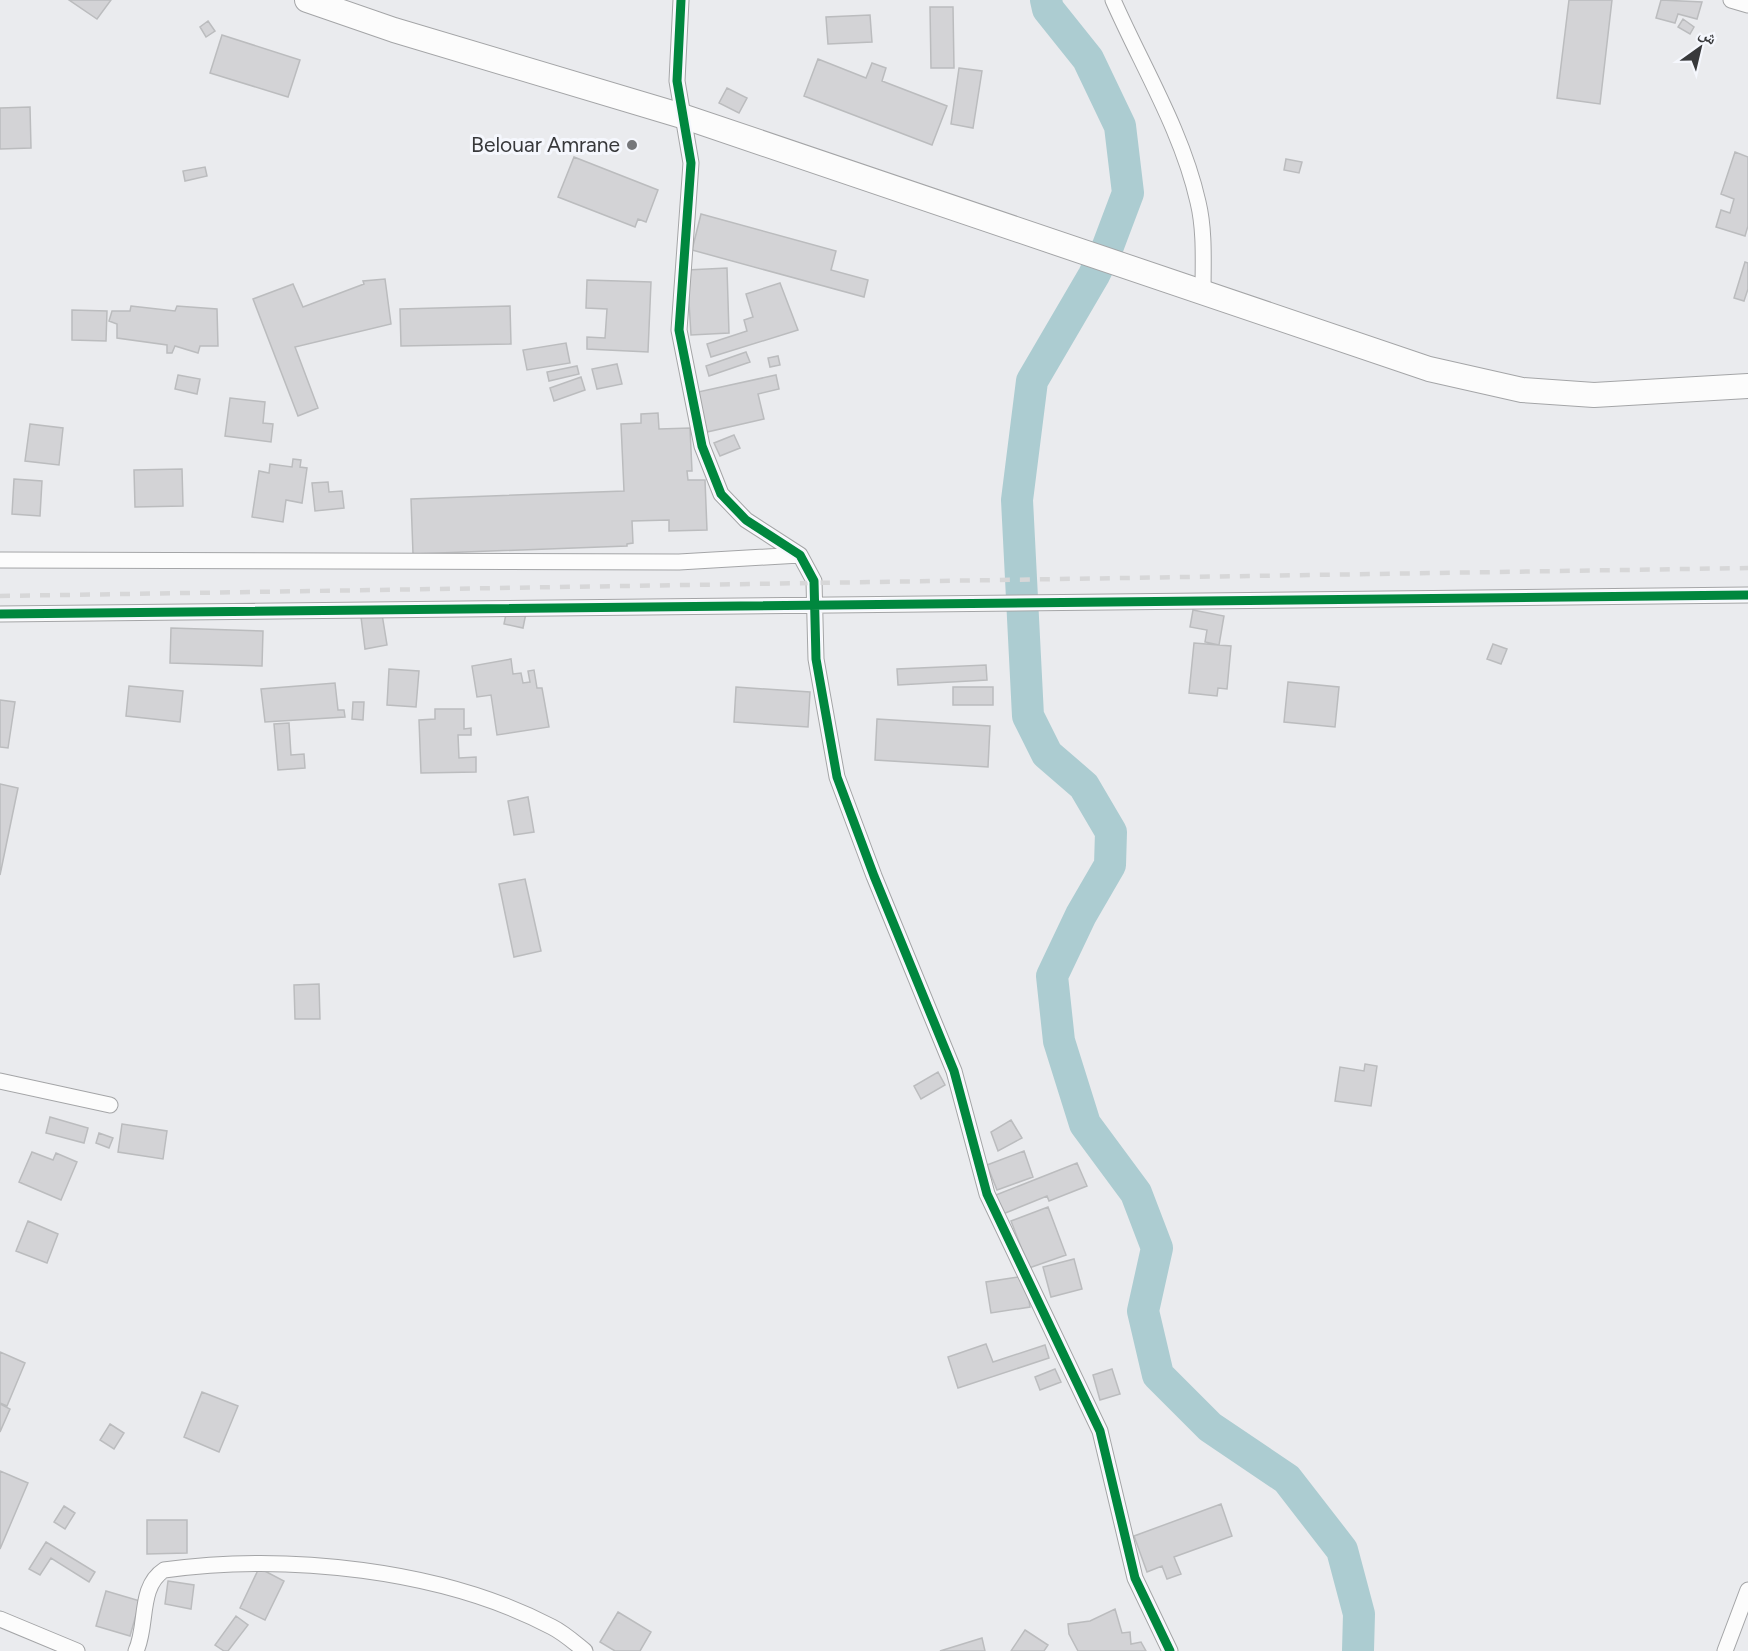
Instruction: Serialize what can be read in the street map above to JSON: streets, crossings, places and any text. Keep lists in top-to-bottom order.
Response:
{
  "places": ["Belouar Amrane"],
  "north": "top right"
}
